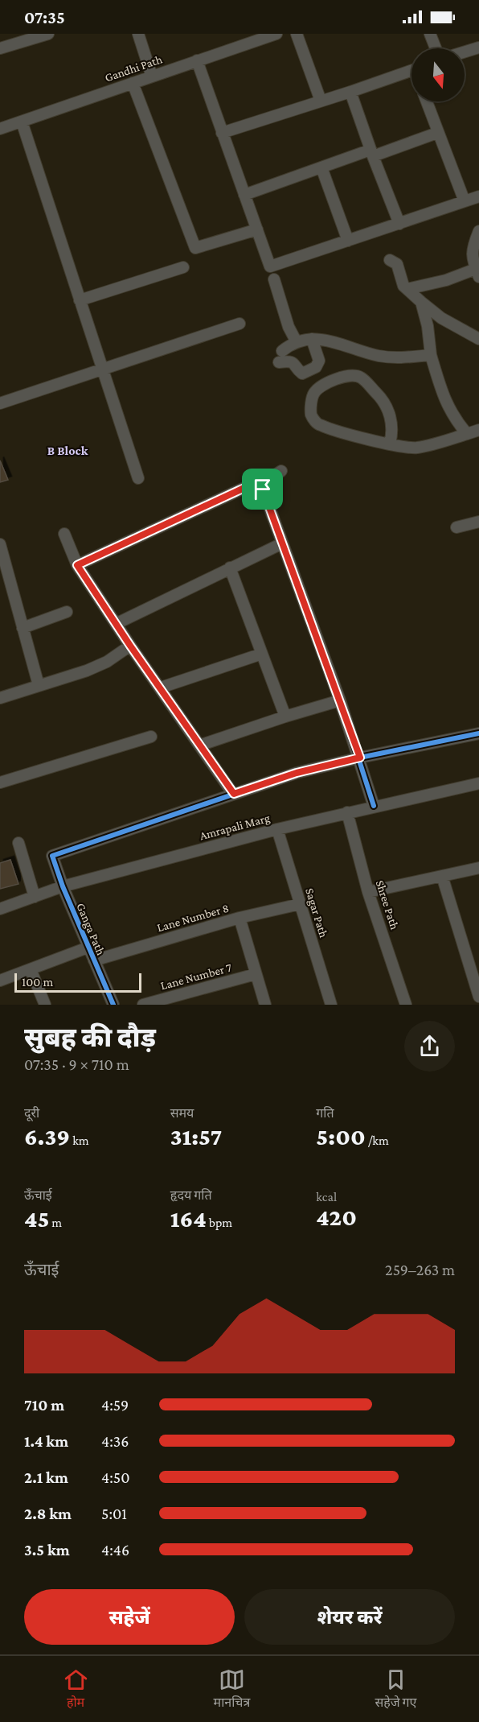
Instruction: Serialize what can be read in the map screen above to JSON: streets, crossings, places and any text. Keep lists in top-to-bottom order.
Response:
{
  "streets": {
    "street": [
      "Gandhi Path",
      "Amrapali Marg",
      "Shree Path",
      "Sagar Path",
      "Lane Number 8",
      "Ganga Path",
      "Lane Number 7"
    ]
  },
  "crossings": [
    ["Amrapali Marg", "Shree Path"],
    ["Amrapali Marg", "Sagar Path"],
    ["Amrapali Marg", "Ganga Path"],
    ["Sagar Path", "Lane Number 8"],
    ["Lane Number 8", "Ganga Path"]
  ],
  "districts": ["B Block"],
  "scale_bar": "100 m",
  "north": "bottom",
  "page": {
    "status": "07:35",
    "scale": "100 m",
    "heading": ["सुबह की दौड़", "07:35 · 9 × 710 m"],
    "stats": [
      ["दूरी", "6.39 km"],
      ["समय", "31:57"],
      ["गति", "5:00 /km"],
      ["ऊँचाई", "45 m"],
      ["हृदय गति", "164 bpm"],
      ["kcal", "420"]
    ],
    "chart": ["ऊँचाई", "259–263 m"],
    "list": [
      {
        "name": "710 m",
        "note": "4:59"
      },
      {
        "name": "1.4 km",
        "note": "4:36"
      },
      {
        "name": "2.1 km",
        "note": "4:50"
      },
      {
        "name": "2.8 km",
        "note": "5:01"
      },
      {
        "name": "3.5 km",
        "note": "4:46"
      }
    ],
    "buttons": ["सहेजें", "शेयर करें"],
    "tabs": ["होम", "मानचित्र", "सहेजे गए"]
  }
}
